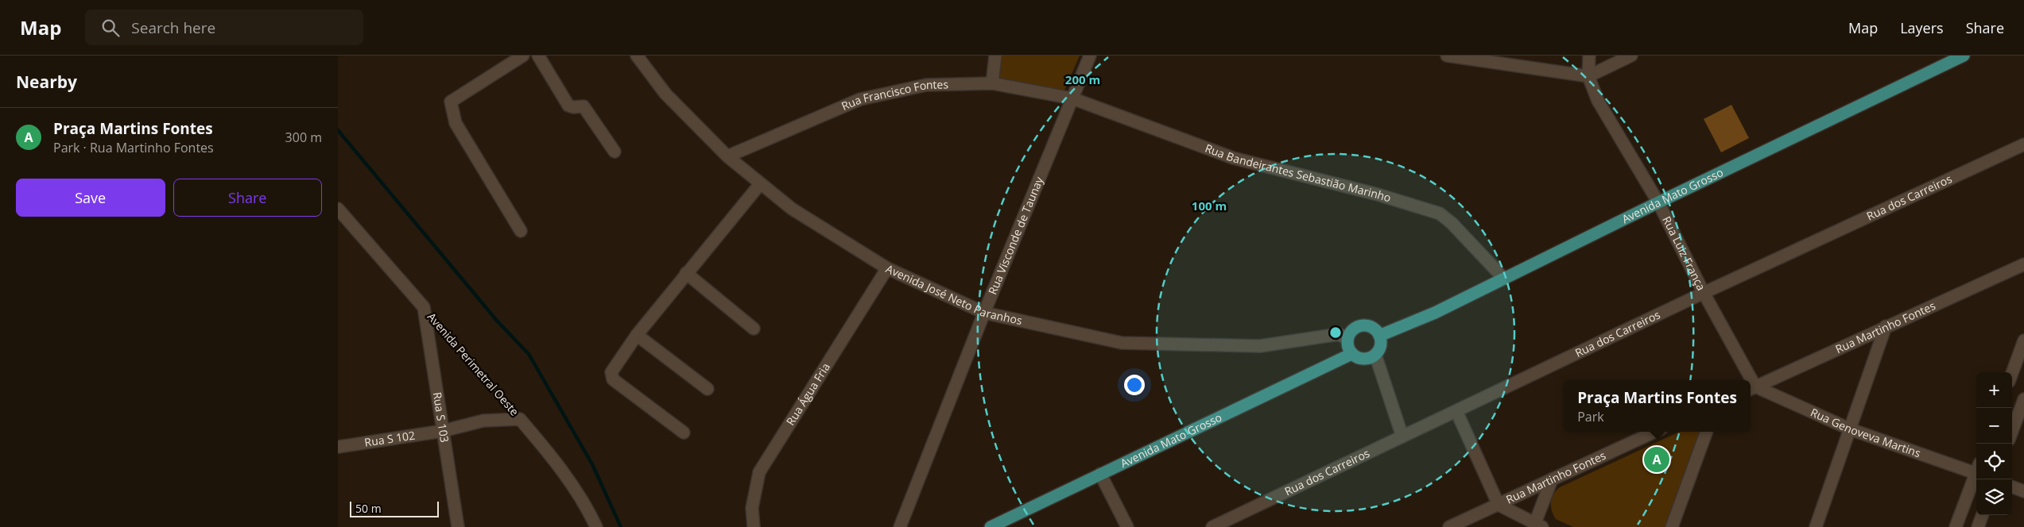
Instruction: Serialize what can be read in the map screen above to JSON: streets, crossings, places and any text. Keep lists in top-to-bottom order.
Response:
{
  "streets": {
    "main road": ["Avenida Mato Grosso"],
    "street": [
      "Rua Francisco Fontes",
      "Rua Bandeirantes Sebastião Marinho",
      "Rua dos Carreiros",
      "Rua Visconde de Taunay",
      "Rua Luiz França",
      "Avenida José Neto Paranhos",
      "Rua Martinho Fontes",
      "Avenida Perimetral Oeste",
      "Rua Água Fria",
      "Rua S 103",
      "Rua Genoveva Martins",
      "Rua S 102"
    ]
  },
  "crossings": [
    ["Rua Francisco Fontes", "Rua Bandeirantes Sebastião Marinho"],
    ["Rua Francisco Fontes", "Rua Visconde de Taunay"],
    ["Rua Francisco Fontes", "Avenida José Neto Paranhos"],
    ["Rua Bandeirantes Sebastião Marinho", "Avenida Mato Grosso"],
    ["Rua Bandeirantes Sebastião Marinho", "Rua Visconde de Taunay"],
    ["Avenida Mato Grosso", "Rua Luiz França"],
    ["Avenida Mato Grosso", "Avenida José Neto Paranhos"],
    ["Rua dos Carreiros", "Rua Luiz França"],
    ["Rua Visconde de Taunay", "Avenida José Neto Paranhos"],
    ["Avenida José Neto Paranhos", "Rua Água Fria"],
    ["Rua Martinho Fontes", "Rua Genoveva Martins"],
    ["Avenida Perimetral Oeste", "Rua S 103"],
    ["Avenida Perimetral Oeste", "Rua S 102"],
    ["Rua S 103", "Rua S 102"]
  ],
  "scale_bar": "50 m",
  "page": {
    "header": "Map",
    "search": "Search here",
    "nav": ["Map", "Layers", "Share"],
    "heading": "Nearby",
    "list": [
      {
        "mark": "A",
        "name": "Praça Martins Fontes",
        "note": "Park · Rua Martinho Fontes",
        "value": "300 m"
      }
    ],
    "buttons": ["Save", "Share"],
    "map_buttons": ["+", "−"],
    "popup": ["Praça Martins Fontes", "Park"],
    "pins": "A",
    "scale": "50 m"
  },
  "rings": ["200 m", "100 m"]
}
